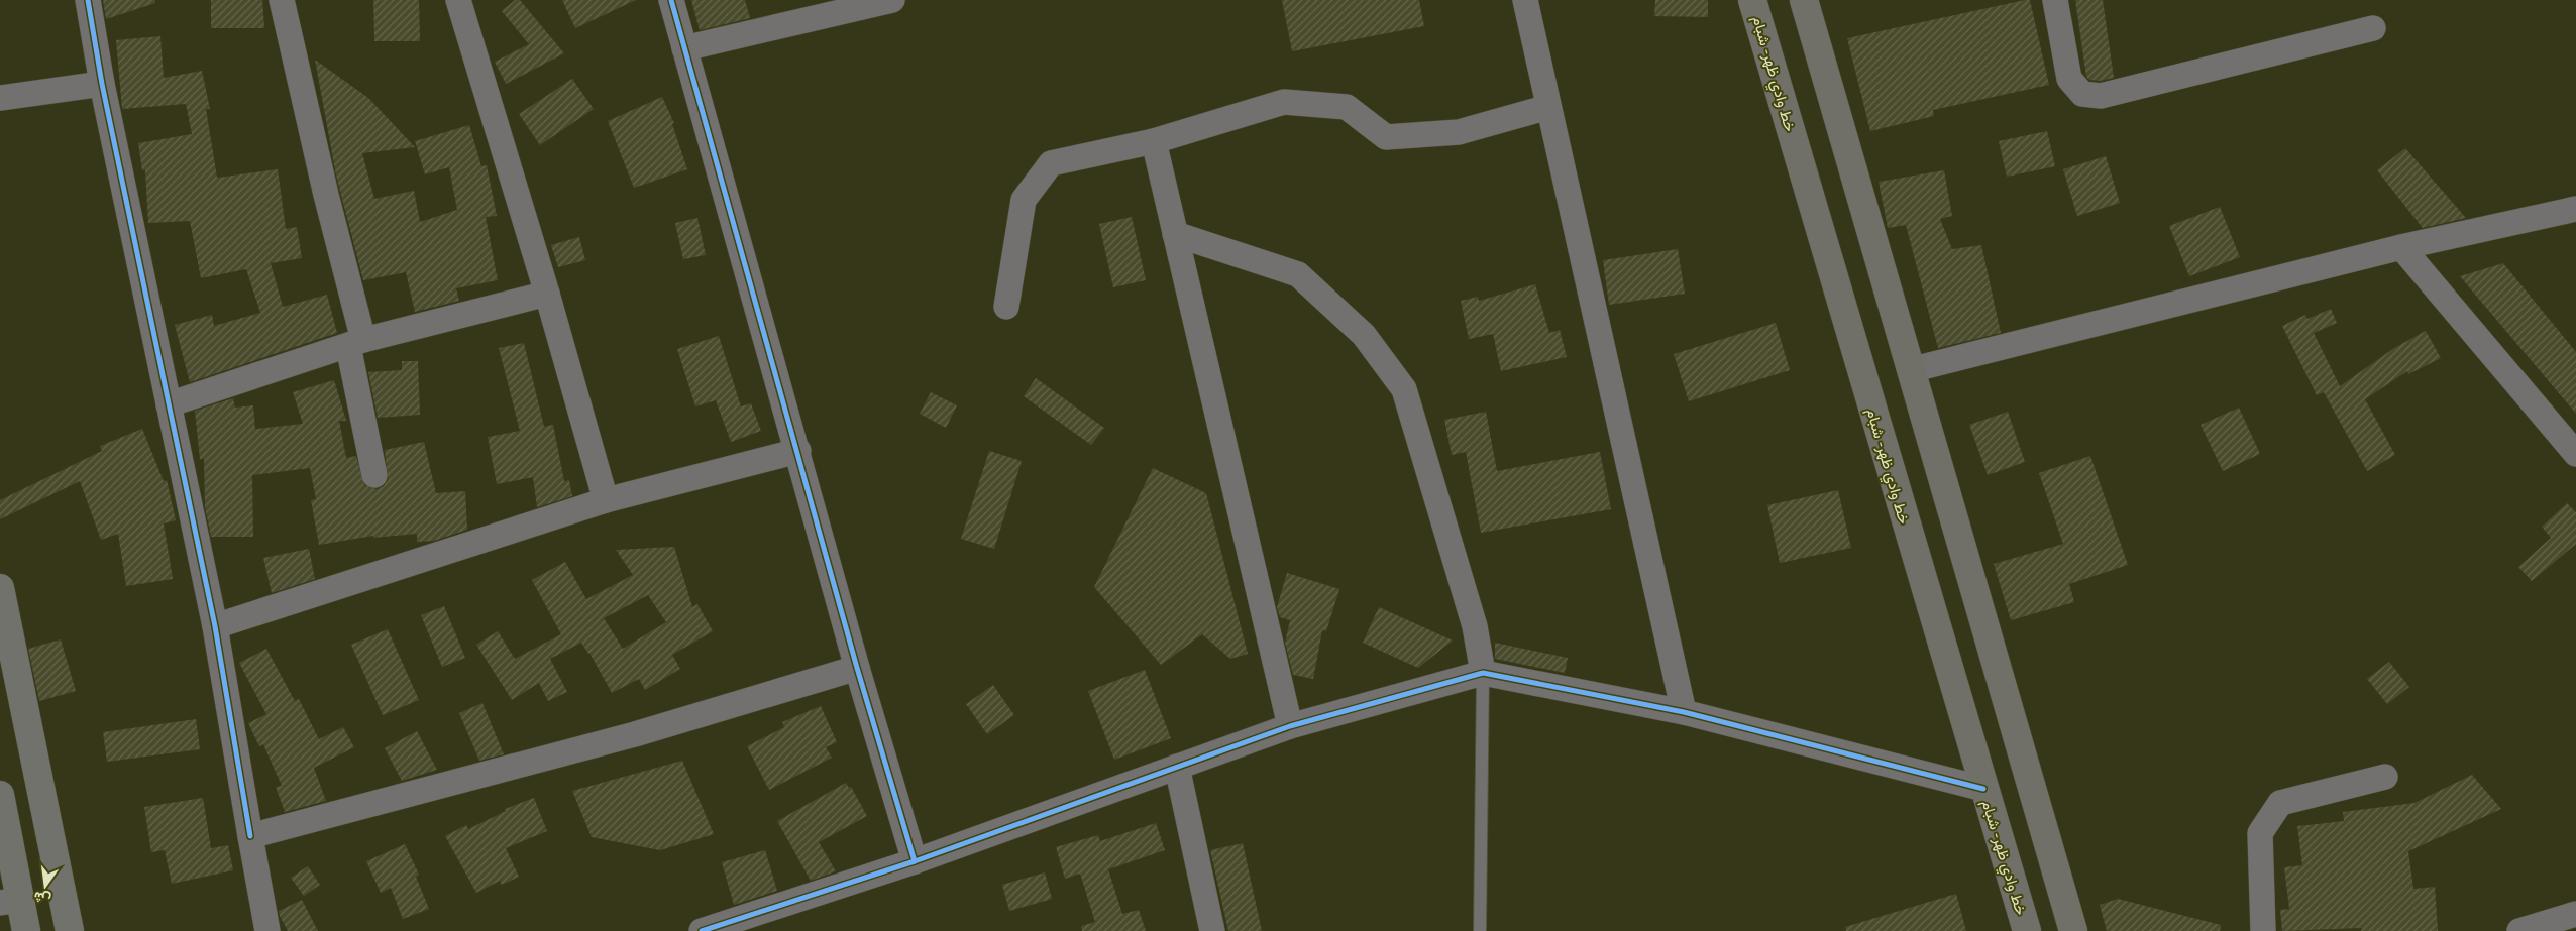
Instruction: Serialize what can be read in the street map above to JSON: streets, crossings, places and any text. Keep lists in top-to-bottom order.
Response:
{
  "streets": {
    "main road": ["خط وادي ظهر - شبام"]
  },
  "north": "bottom"
}
